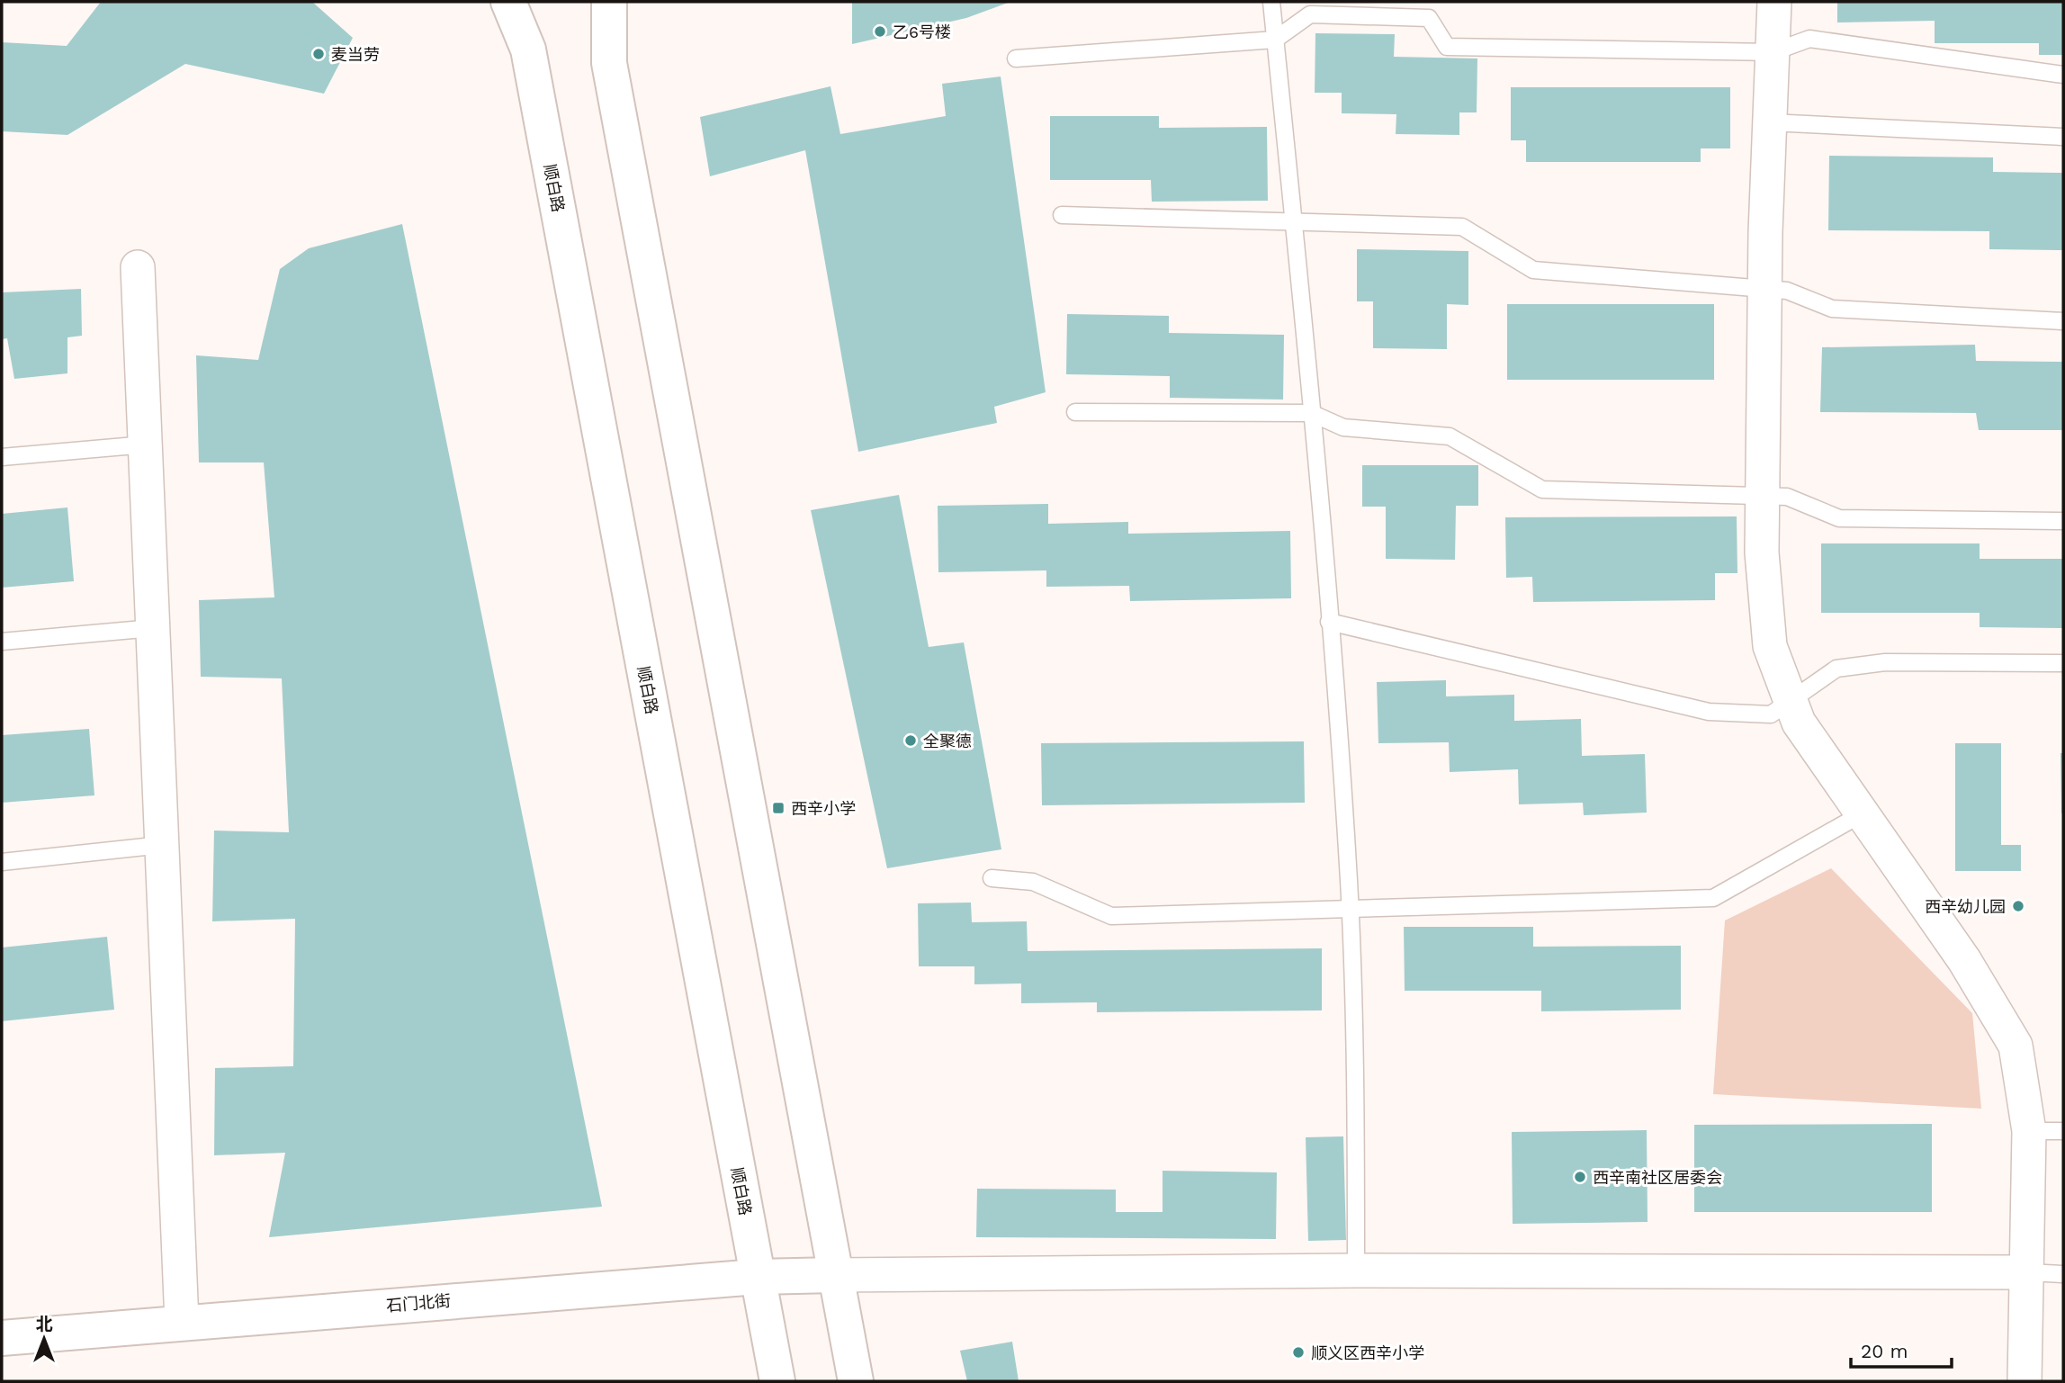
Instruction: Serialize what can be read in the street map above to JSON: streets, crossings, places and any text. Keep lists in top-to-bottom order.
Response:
{
  "streets": {
    "main road": ["顺白路", "石门北街"]
  },
  "crossings": [
    ["顺白路", "石门北街"]
  ],
  "places": {
    "other": [
      "乙6号楼",
      "麦当劳",
      "全聚德",
      "西辛幼儿园",
      "西辛南社区居委会",
      "顺义区西辛小学"
    ],
    "transit": ["西辛小学"]
  },
  "scale_bar": "20 m",
  "north": "top"
}
